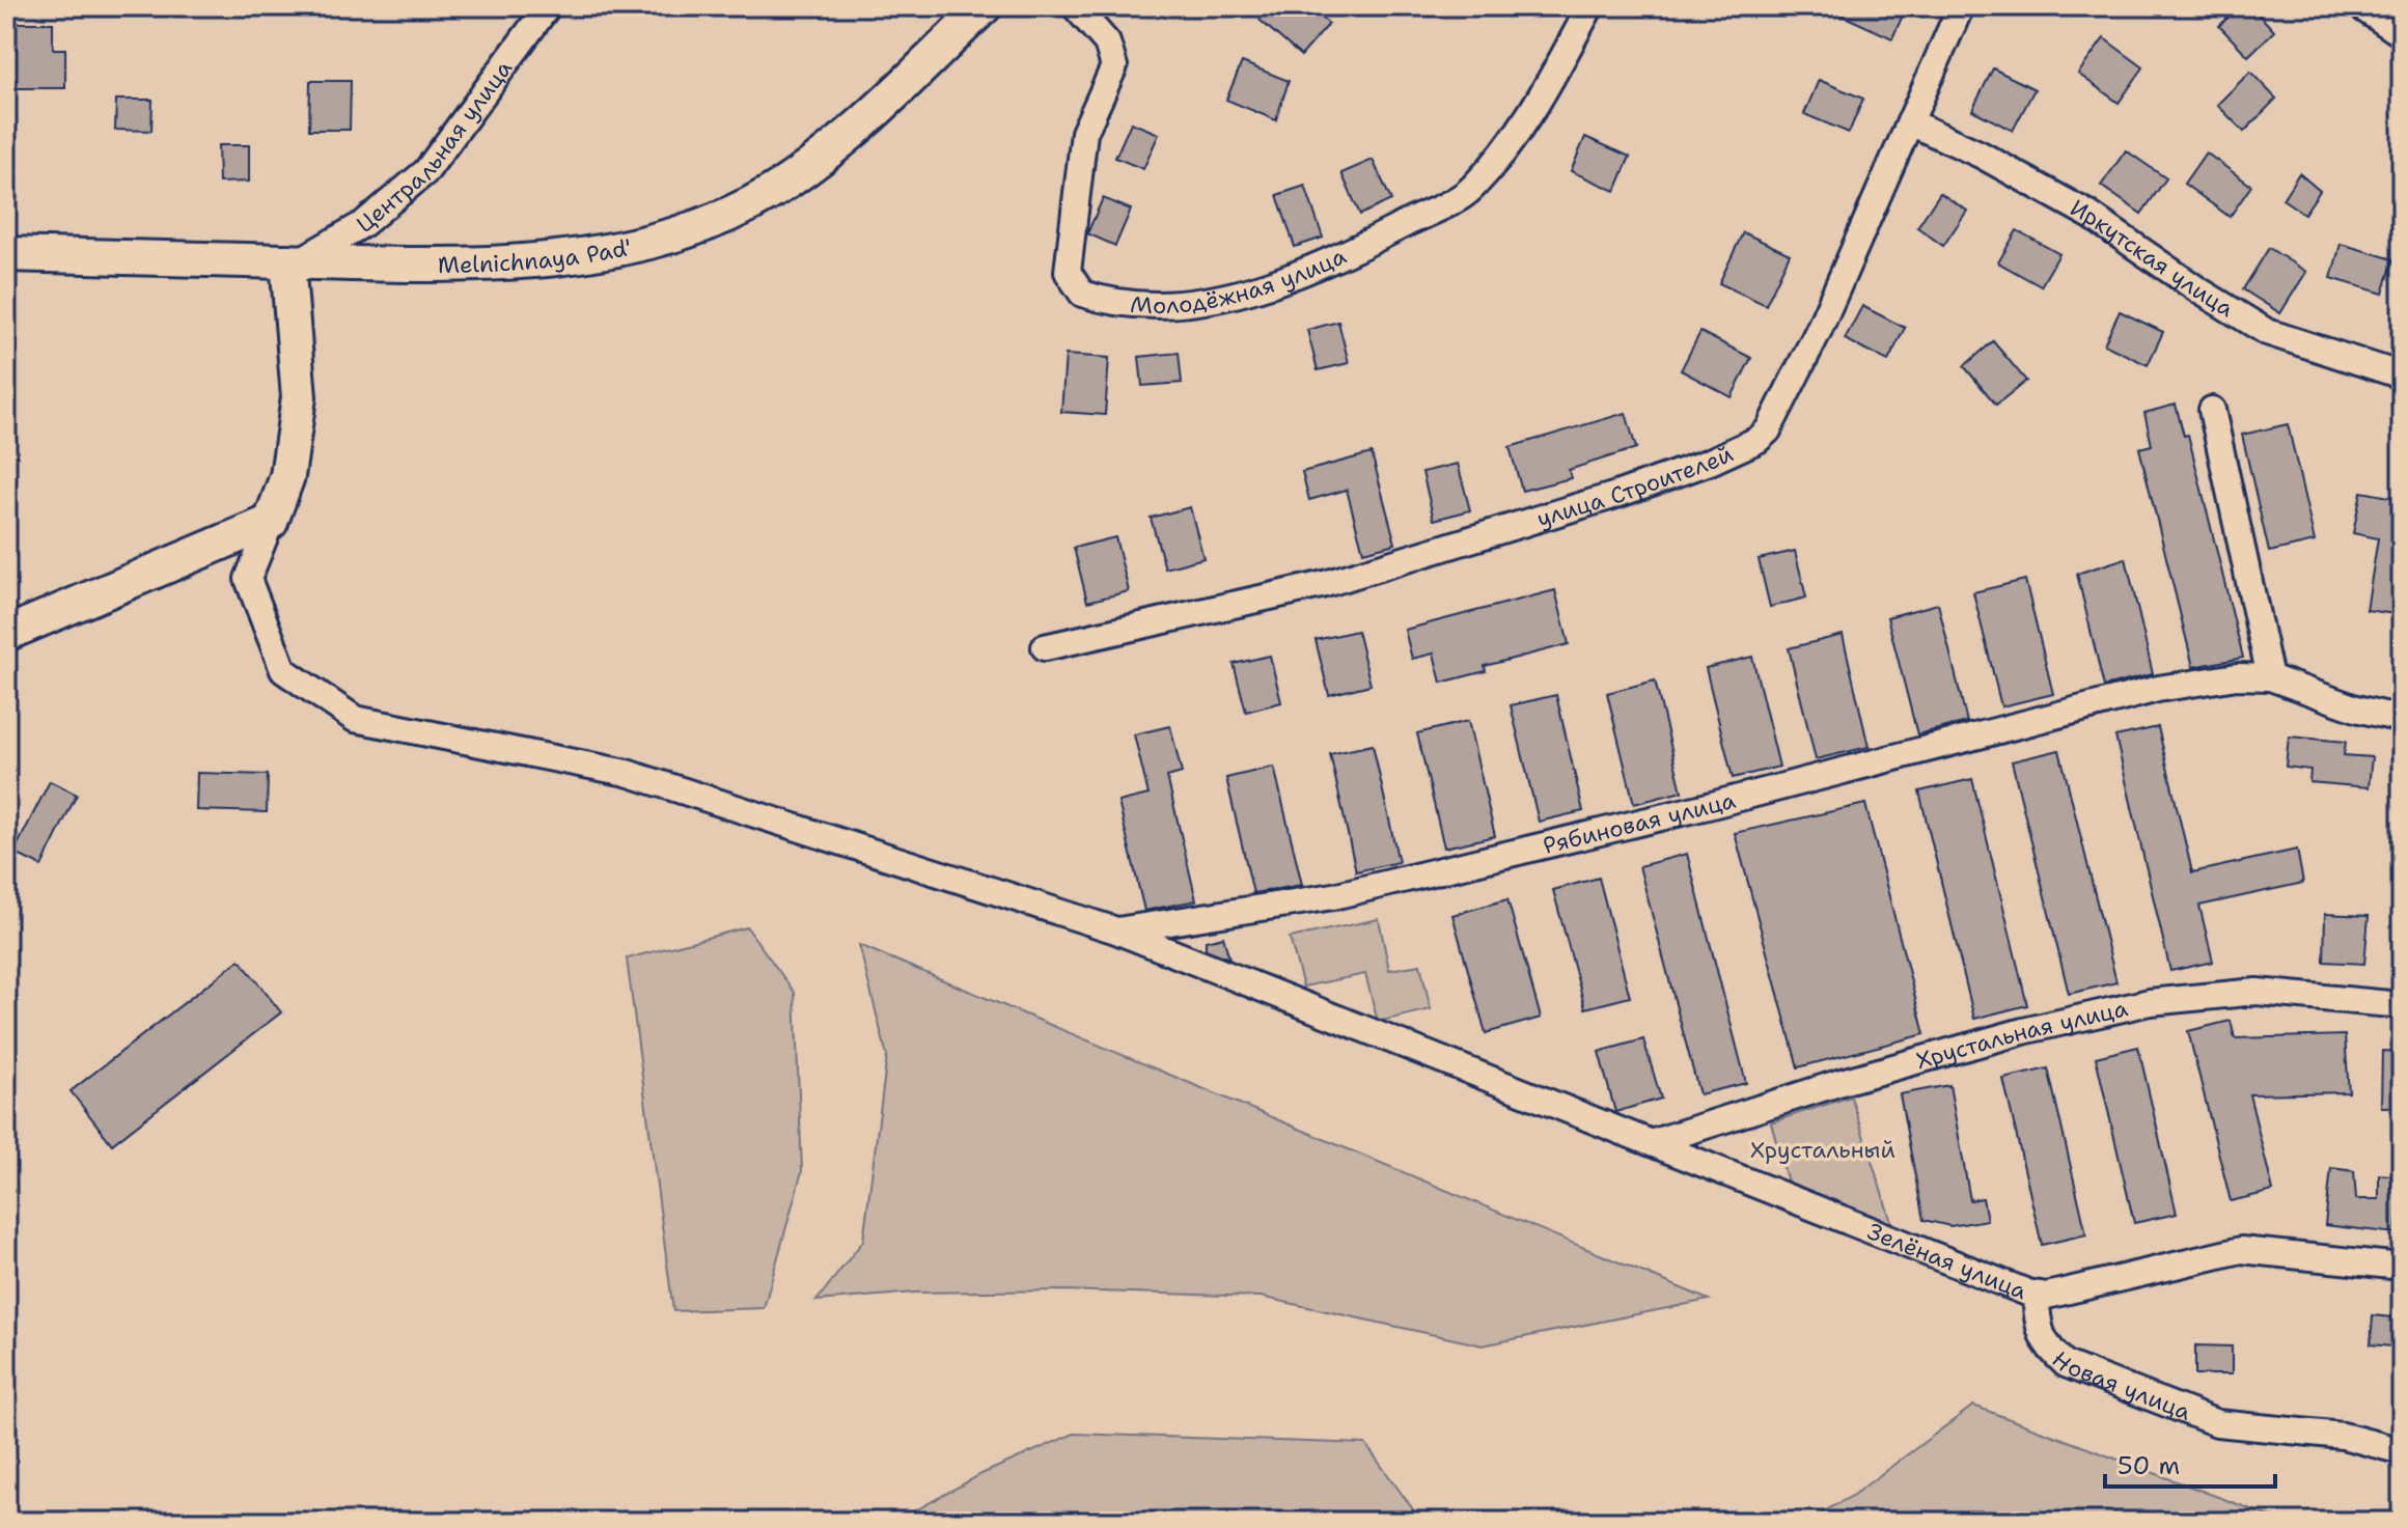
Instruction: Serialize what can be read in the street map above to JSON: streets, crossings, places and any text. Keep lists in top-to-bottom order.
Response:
{
  "streets": {
    "street": [
      "Центральная улица",
      "Melnichnaya Pad'",
      "Иркутская улица",
      "Молодёжная улица",
      "улица Строителей",
      "Рябиновая улица",
      "Хрустальная улица",
      "Зелёная улица",
      "Новая улица"
    ]
  },
  "crossings": [
    ["Центральная улица", "Melnichnaya Pad'"],
    ["Иркутская улица", "улица Строителей"],
    ["Рябиновая улица", "Зелёная улица"],
    ["Хрустальная улица", "Зелёная улица"],
    ["Зелёная улица", "Новая улица"]
  ],
  "parks": ["Хрустальный"],
  "scale_bar": "50 m"
}
